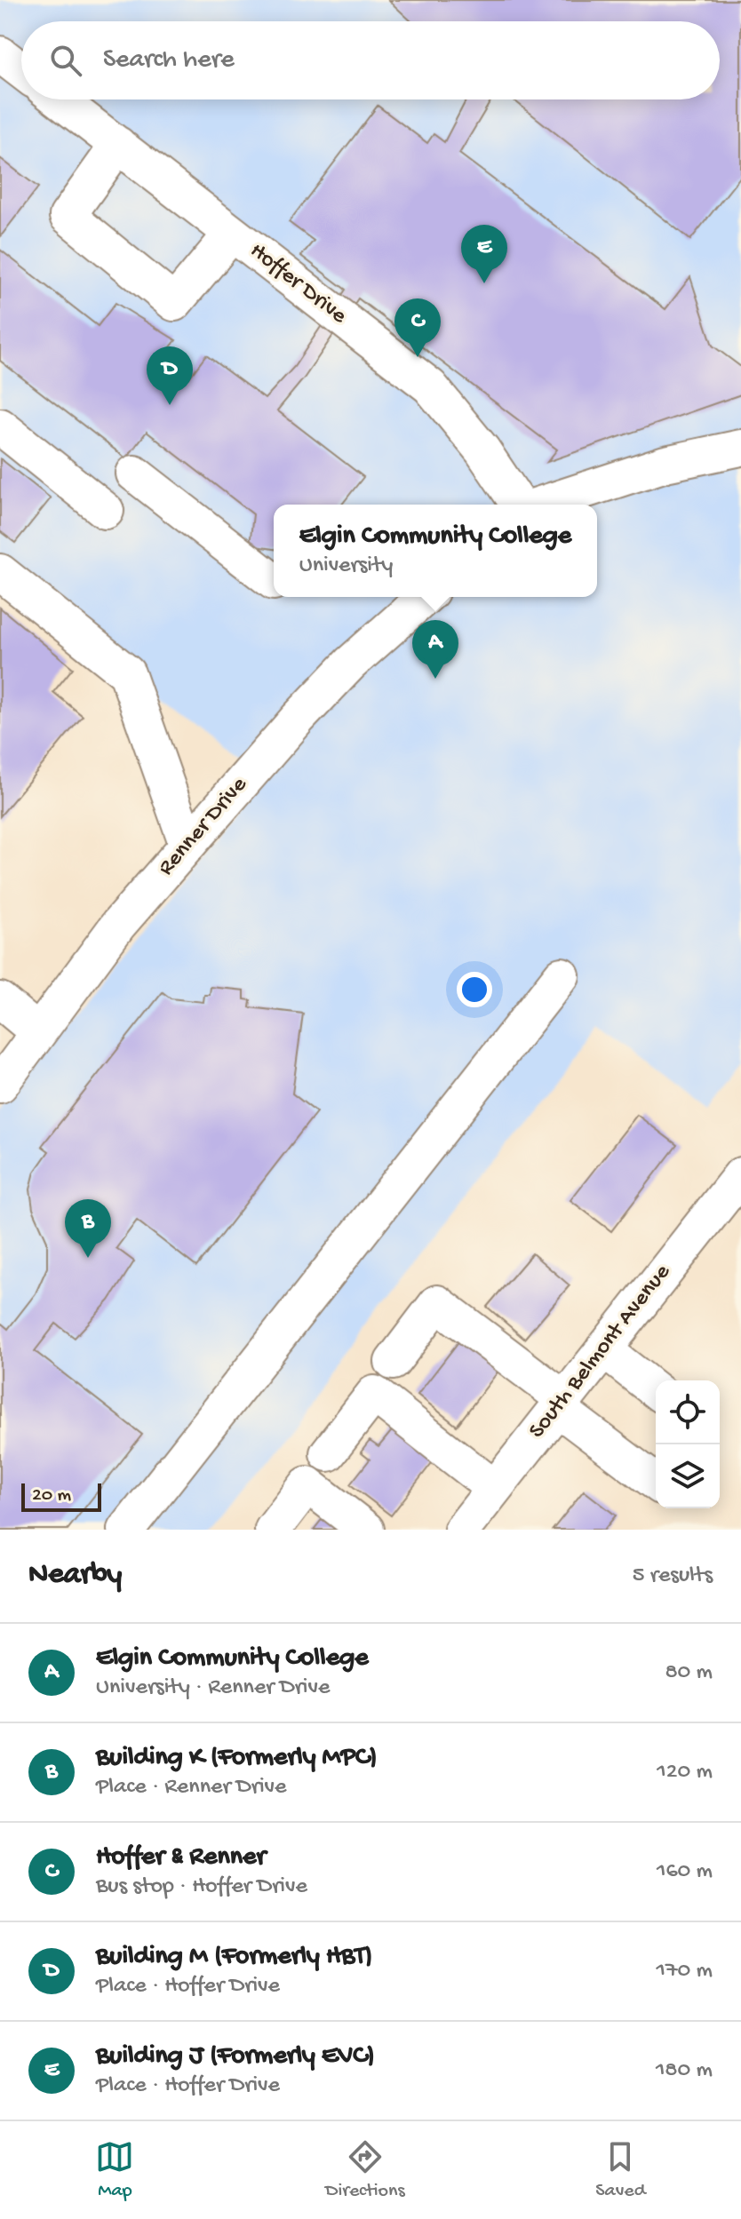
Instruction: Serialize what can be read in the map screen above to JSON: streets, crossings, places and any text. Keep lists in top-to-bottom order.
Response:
{
  "streets": {
    "street": ["Hoffer Drive", "Renner Drive", "South Belmont Avenue"]
  },
  "scale_bar": "20 m",
  "page": {
    "search": "Search here",
    "pins": [
      "E",
      "C",
      "D",
      "A",
      "B"
    ],
    "popup": ["Elgin Community College", "University"],
    "scale": "20 m",
    "heading": ["Nearby", "5 results"],
    "list": [
      {
        "mark": "A",
        "name": "Elgin Community College",
        "note": "University · Renner Drive",
        "value": "80 m"
      },
      {
        "mark": "B",
        "name": "Building K (Formerly MPC)",
        "note": "Place · Renner Drive",
        "value": "120 m"
      },
      {
        "mark": "C",
        "name": "Hoffer & Renner",
        "note": "Bus stop · Hoffer Drive",
        "value": "160 m"
      },
      {
        "mark": "D",
        "name": "Building M (Formerly HBT)",
        "note": "Place · Hoffer Drive",
        "value": "170 m"
      },
      {
        "mark": "E",
        "name": "Building J (Formerly EVC)",
        "note": "Place · Hoffer Drive",
        "value": "180 m"
      }
    ],
    "nav": ["Map", "Directions", "Saved"]
  }
}
